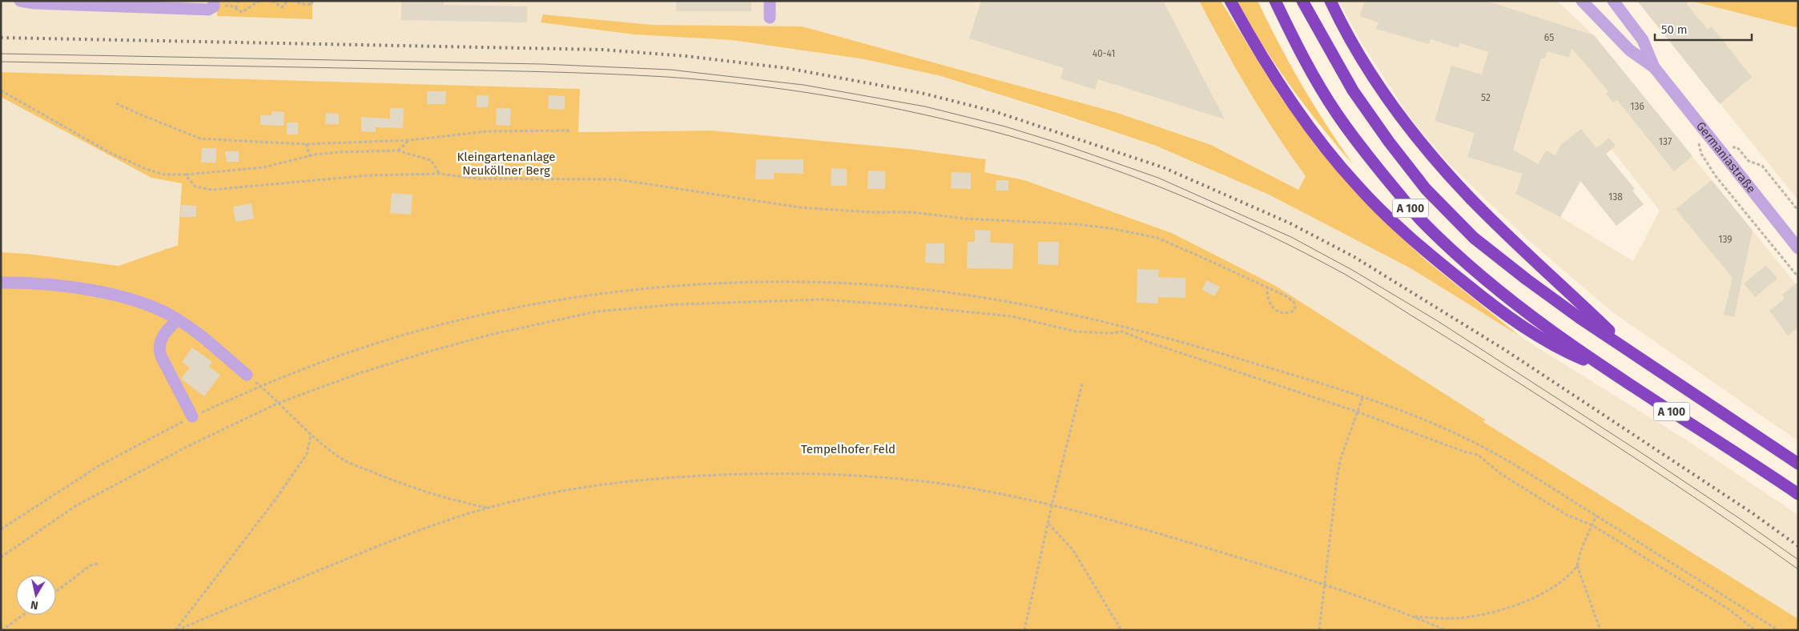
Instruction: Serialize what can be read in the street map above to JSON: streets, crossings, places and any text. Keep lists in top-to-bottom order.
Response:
{
  "streets": {
    "highway": ["A 100"],
    "street": ["Germaniastraße"]
  },
  "parks": ["Kleingartenanlage Neuköllner Berg", "Tempelhofer Feld"],
  "house_numbers": [
    "65",
    "40-41",
    "52",
    "136",
    "137",
    "138",
    "139"
  ],
  "scale_bar": "50 m",
  "north": "bottom"
}
